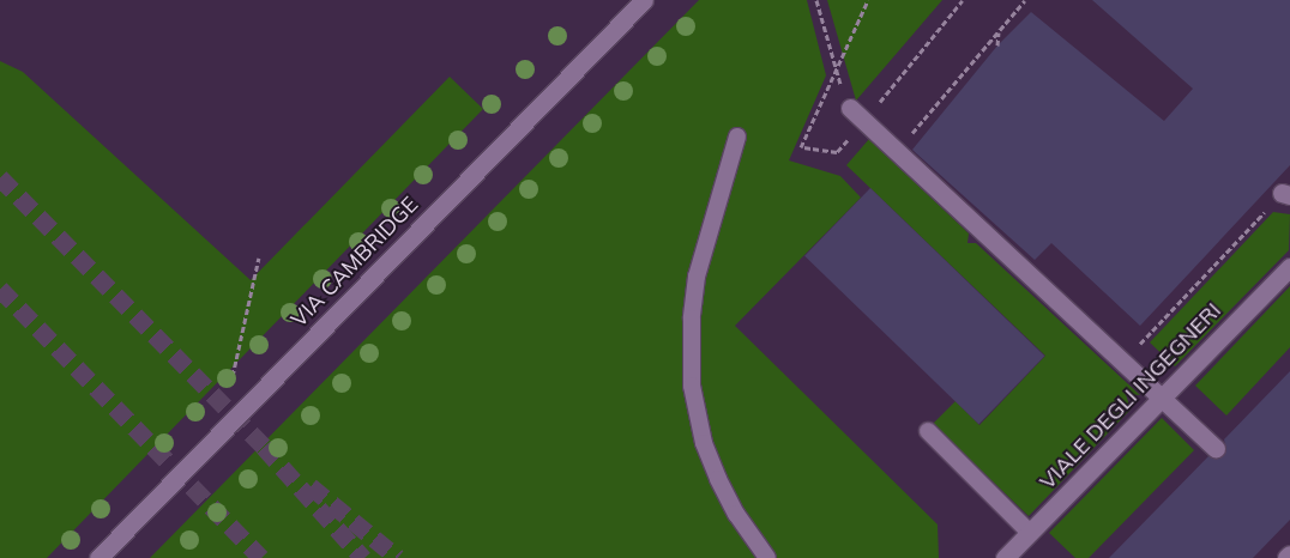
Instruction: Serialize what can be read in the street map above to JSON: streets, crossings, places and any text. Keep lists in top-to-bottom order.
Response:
{
  "streets": {
    "street": ["VIA CAMBRIDGE", "VIALE DEGLI INGEGNERI"]
  }
}
